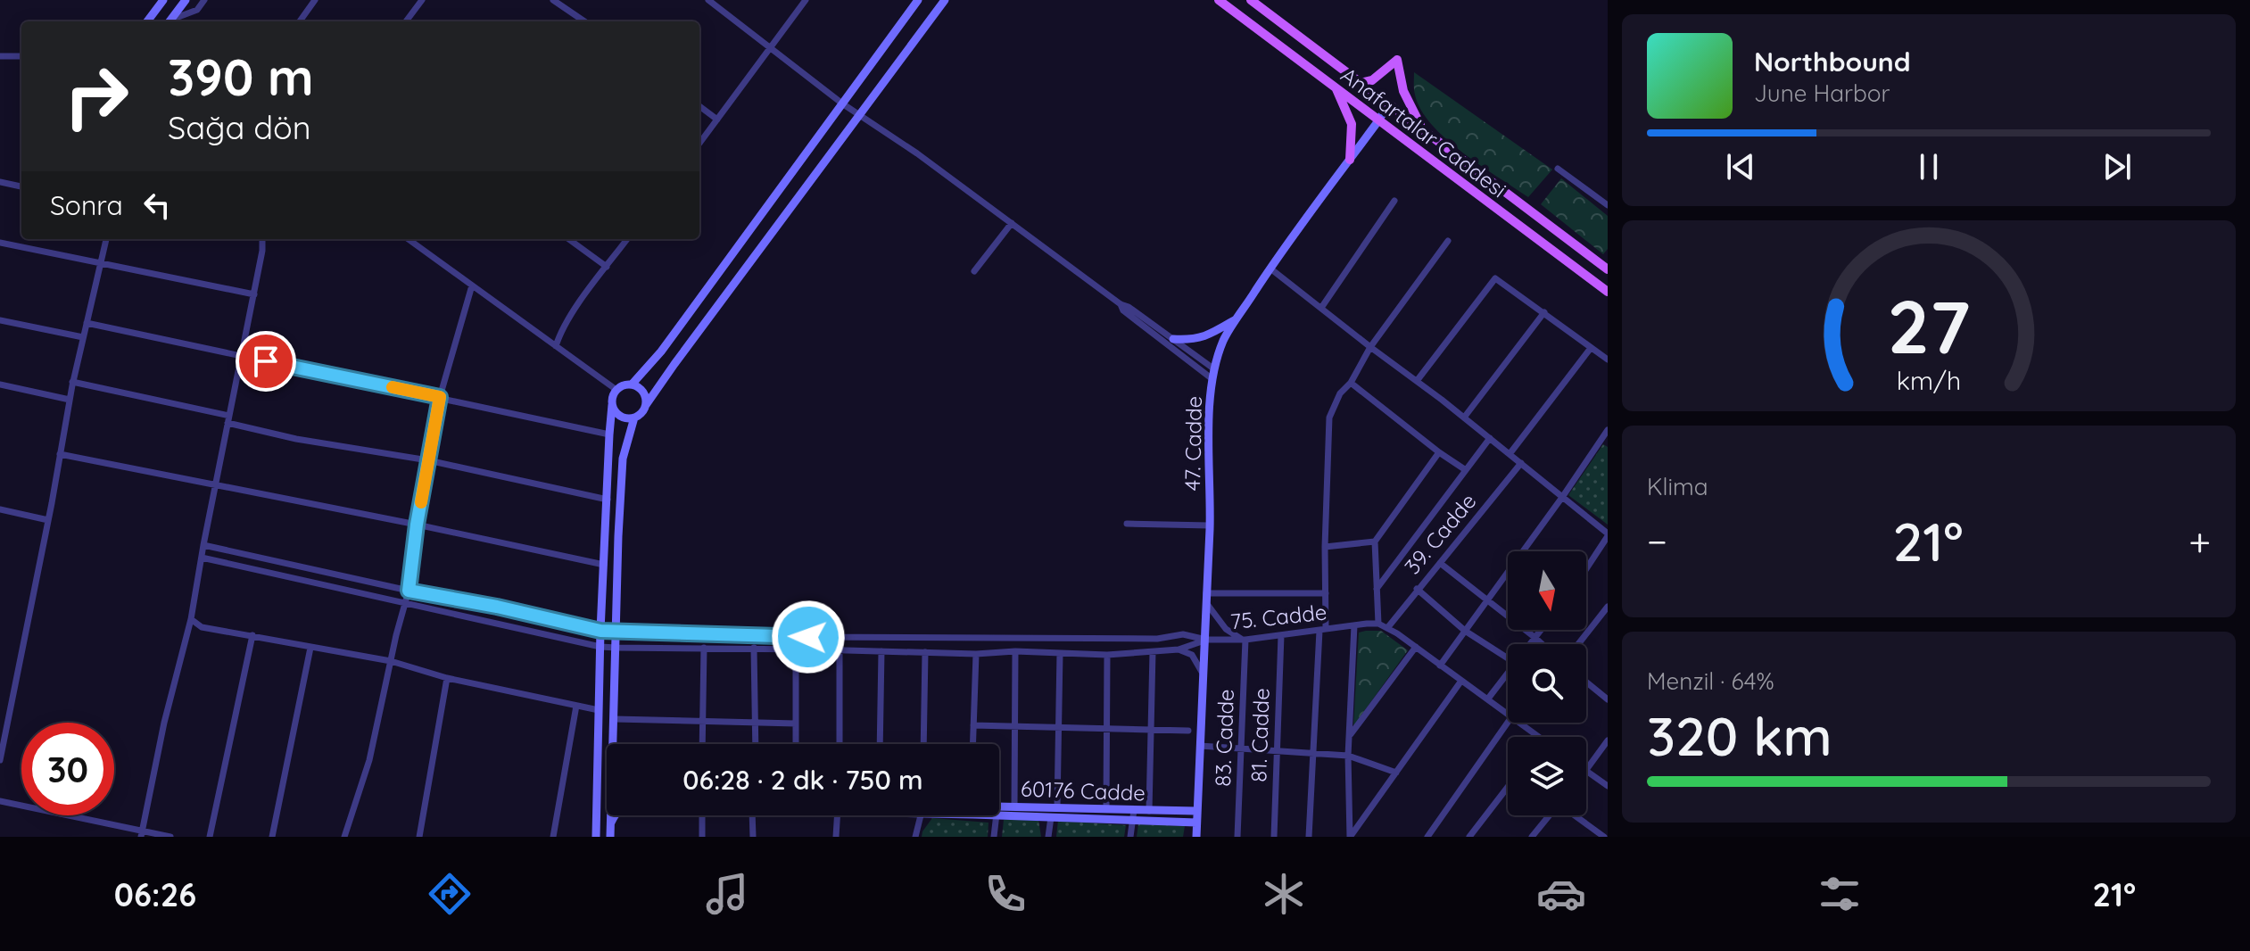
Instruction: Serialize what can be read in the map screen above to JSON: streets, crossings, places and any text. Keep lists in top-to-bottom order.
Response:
{
  "streets": {
    "main road": ["Anafartalar Caddesi", "47. Cadde", "60176 Cadde"],
    "street": [
      "39. Cadde",
      "75. Cadde",
      "81. Cadde",
      "83. Cadde"
    ]
  },
  "crossings": [
    ["Anafartalar Caddesi", "47. Cadde"],
    ["47. Cadde", "75. Cadde"],
    ["47. Cadde", "60176 Cadde"],
    ["75. Cadde", "81. Cadde"],
    ["75. Cadde", "83. Cadde"]
  ],
  "north": "bottom",
  "page": {
    "turn": ["390 m", "Sağa dön"],
    "song": ["Northbound", "June Harbor"],
    "then": "Sonra",
    "tile": [
      "Klima",
      ["Menzil · 64%", "320 km"]
    ],
    "heat": ["−", "21°", "+"],
    "limit": "30",
    "trip": "06:28 · 2 dk · 750 m",
    "tabs": ["06:26", "21°"],
    "gauge": ["27", "km/h"]
  }
}
